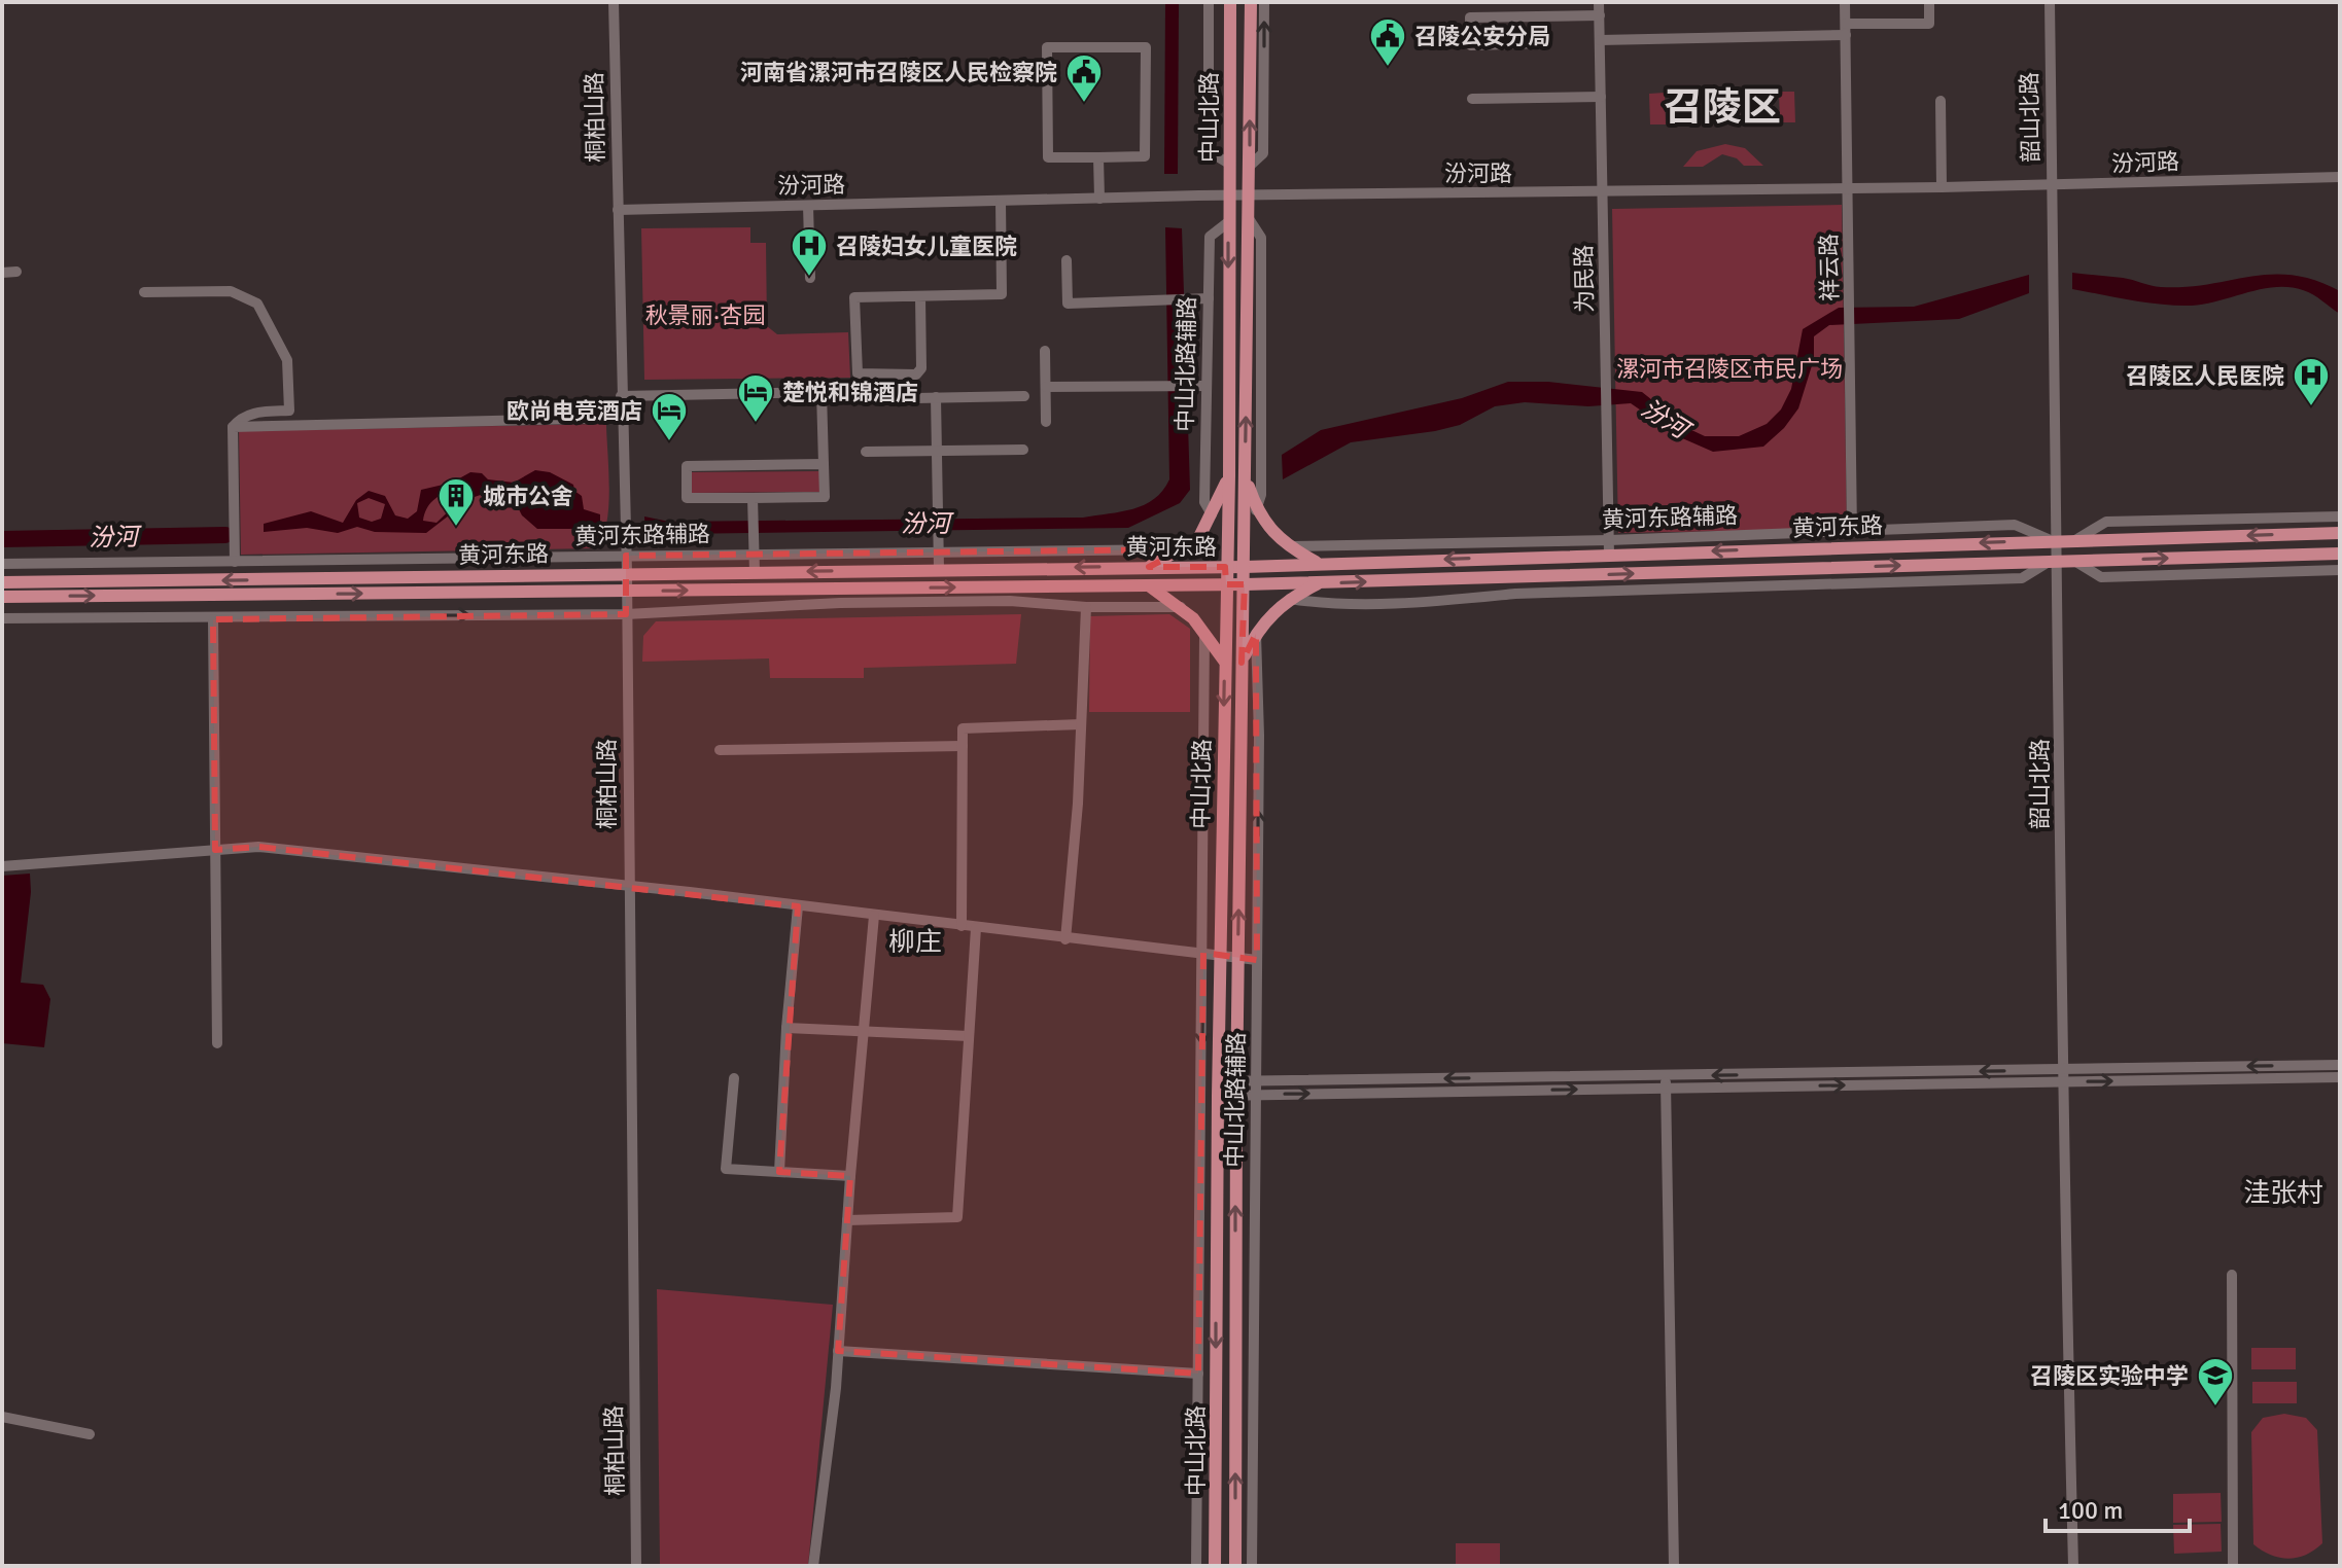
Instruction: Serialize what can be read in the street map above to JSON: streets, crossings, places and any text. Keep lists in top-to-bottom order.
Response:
{
  "streets": {
    "main road": ["中山北路", "黄河东路"],
    "street": [
      "桐柏山路",
      "韶山北路",
      "汾河路",
      "祥云路",
      "为民路",
      "中山北路辅路",
      "黄河东路辅路"
    ]
  },
  "crossings": [
    ["桐柏山路", "汾河路"],
    ["桐柏山路", "黄河东路辅路"],
    ["桐柏山路", "黄河东路"],
    ["中山北路", "汾河路"],
    ["中山北路", "中山北路辅路"],
    ["中山北路", "黄河东路"],
    ["韶山北路", "汾河路"],
    ["韶山北路", "黄河东路辅路"],
    ["韶山北路", "黄河东路"],
    ["汾河路", "祥云路"],
    ["汾河路", "为民路"],
    ["祥云路", "黄河东路辅路"],
    ["为民路", "黄河东路辅路"],
    ["为民路", "黄河东路"],
    ["黄河东路辅路", "黄河东路"]
  ],
  "districts": ["召陵区", "柳庄", "洼张村"],
  "water": ["汾河"],
  "parks": ["秋景丽·杏园", "漯河市召陵区市民广场"],
  "places": {
    "public building": ["召陵公安分局", "河南省漯河市召陵区人民检察院"],
    "hospital": ["召陵妇女儿童医院", "召陵区人民医院"],
    "hotel": ["楚悦和锦酒店", "欧尚电竞酒店"],
    "building": ["城市公舍"],
    "school or university": ["召陵区实验中学"]
  },
  "scale_bar": "100 m"
}
